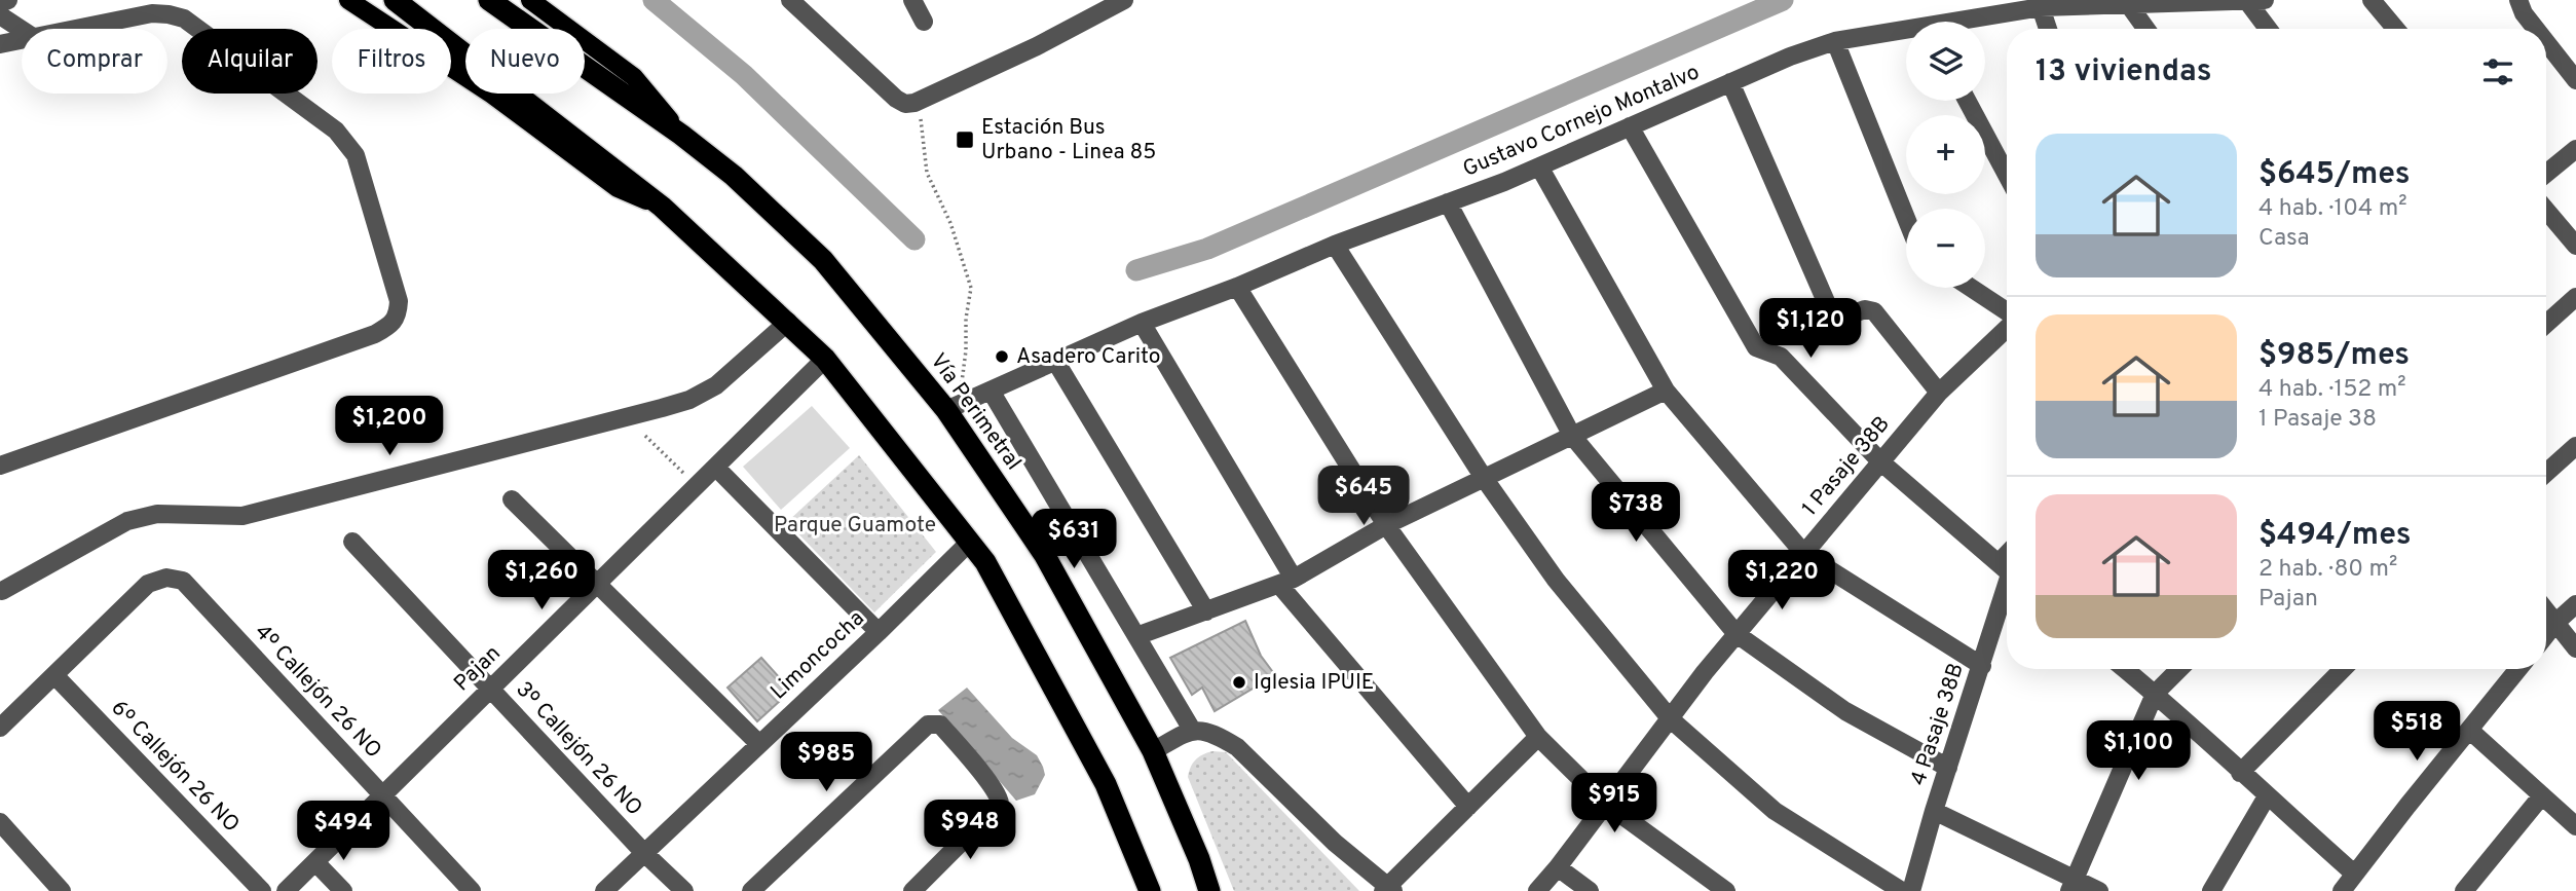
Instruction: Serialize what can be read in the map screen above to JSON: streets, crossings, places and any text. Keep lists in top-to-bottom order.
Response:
{
  "streets": {
    "highway": ["Vía Perimetral"],
    "street": [
      "Gustavo Cornejo Montalvo",
      "1 Pasaje 38B",
      "Limoncocha",
      "Pajan",
      "4º Callejón 26 NO",
      "4 Pasaje 38B",
      "3º Callejón 26 NO",
      "6º Callejón 26 NO"
    ]
  },
  "crossings": [
    ["Gustavo Cornejo Montalvo", "Vía Perimetral"],
    ["Limoncocha", "3º Callejón 26 NO"],
    ["Pajan", "4º Callejón 26 NO"],
    ["Pajan", "3º Callejón 26 NO"],
    ["4º Callejón 26 NO", "6º Callejón 26 NO"]
  ],
  "parks": ["Parque Guamote"],
  "places": {
    "transit": ["Estación Bus Urbano - Linea 85"],
    "other": ["Asadero Carito", "Iglesia IPUIE"]
  },
  "page": {
    "map_buttons": ["+", "−"],
    "chip": [
      "Comprar",
      "Alquilar",
      "Filtros",
      "Nuevo"
    ],
    "heading": "13 viviendas",
    "list": [
      {
        "name": "$645/mes",
        "note": "4 hab. · 104 m² · Casa"
      },
      {
        "name": "$985/mes",
        "note": "4 hab. · 152 m² · 1 Pasaje 38"
      },
      {
        "name": "$494/mes",
        "note": "2 hab. · 80 m² · Pajan"
      }
    ],
    "price": [
      "$1,120",
      "$1,200",
      "$645",
      "$738",
      "$631",
      "$1,260",
      "$1,220",
      "$518",
      "$1,100",
      "$985",
      "$915",
      "$948",
      "$494"
    ]
  }
}
